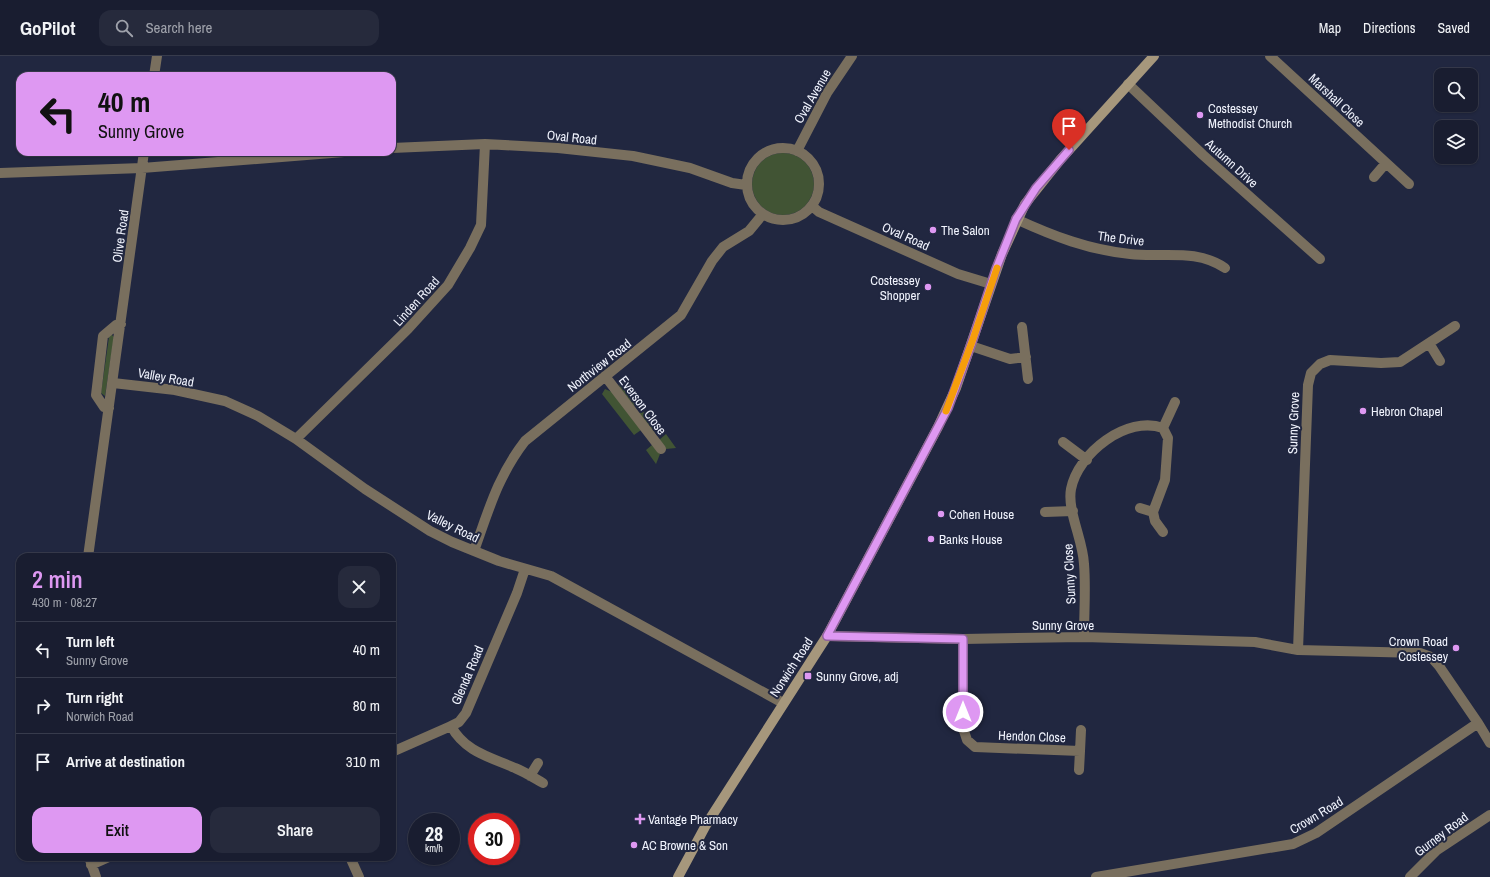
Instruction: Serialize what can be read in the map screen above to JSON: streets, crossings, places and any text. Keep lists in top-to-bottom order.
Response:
{
  "streets": {
    "street": [
      "Oval Avenue",
      "Marshall Close",
      "Oval Road",
      "Autumn Drive",
      "Olive Road",
      "The Drive",
      "Linden Road",
      "Northview Road",
      "Valley Road",
      "Everson Close",
      "Sunny Grove",
      "Sunny Close",
      "Norwich Road",
      "Glenda Road",
      "Hendon Close",
      "Crown Road",
      "Gurney Road"
    ]
  },
  "crossings": [
    ["Oval Avenue", "Oval Road"],
    ["Oval Avenue", "Northview Road"],
    ["Oval Road", "Linden Road"],
    ["Oval Road", "Northview Road"],
    ["Oval Road", "Norwich Road"],
    ["Autumn Drive", "Norwich Road"],
    ["Olive Road", "Valley Road"],
    ["The Drive", "Norwich Road"],
    ["Linden Road", "Valley Road"],
    ["Northview Road", "Valley Road"],
    ["Northview Road", "Everson Close"],
    ["Valley Road", "Norwich Road"],
    ["Valley Road", "Glenda Road"],
    ["Sunny Grove", "Sunny Close"],
    ["Sunny Grove", "Norwich Road"],
    ["Sunny Grove", "Hendon Close"],
    ["Sunny Grove", "Crown Road"]
  ],
  "places": {
    "other": [
      "Costessey Methodist Church",
      "The Salon",
      "Costessey Shopper",
      "Hebron Chapel",
      "Cohen House",
      "Banks House",
      "Crown Road Costessey",
      "AC Browne & Son"
    ],
    "transit": ["Sunny Grove, adj"],
    "health": ["Vantage Pharmacy"]
  },
  "page": {
    "header": "GoPilot",
    "search": "Search here",
    "nav": ["Map", "Directions", "Saved"],
    "turn": ["40 m", "Sunny Grove"],
    "heading": ["2 min", "430 m · 08:27"],
    "list": [
      {
        "name": "Turn left",
        "note": "Sunny Grove",
        "value": "40 m"
      },
      {
        "name": "Turn right",
        "note": "Norwich Road",
        "value": "80 m"
      },
      {
        "name": "Arrive at destination",
        "value": "310 m"
      }
    ],
    "buttons": ["Exit", "Share"],
    "speed": "28 km/h",
    "limit": "30"
  }
}
